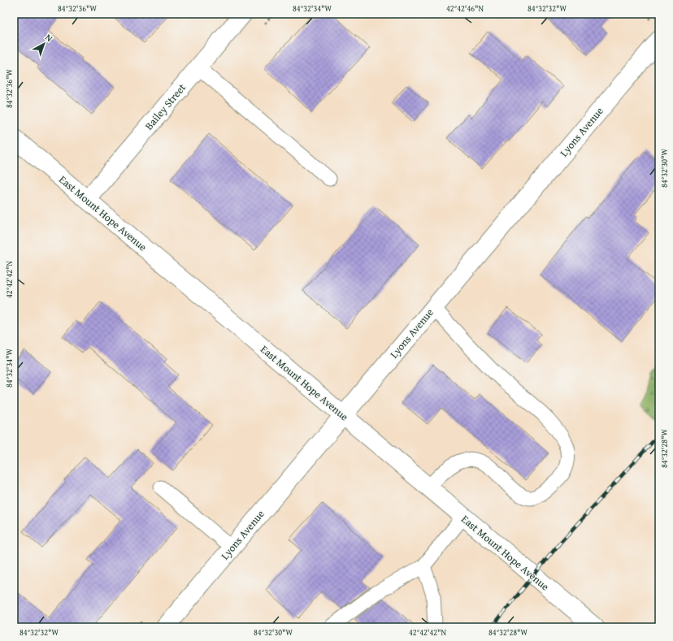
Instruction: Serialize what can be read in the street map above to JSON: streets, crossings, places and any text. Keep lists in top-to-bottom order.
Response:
{
  "streets": {
    "street": ["Bailey Street", "Lyons Avenue", "East Mount Hope Avenue"]
  },
  "crossings": [
    ["Bailey Street", "East Mount Hope Avenue"],
    ["Lyons Avenue", "East Mount Hope Avenue"]
  ],
  "north": "top right",
  "coordinates": [
    "84°32'36\"W",
    "84°32'34\"W",
    "42°42'46\"N",
    "84°32'32\"W",
    "84°32'30\"W",
    "42°42'42\"N",
    "84°32'28\"W"
  ]
}
